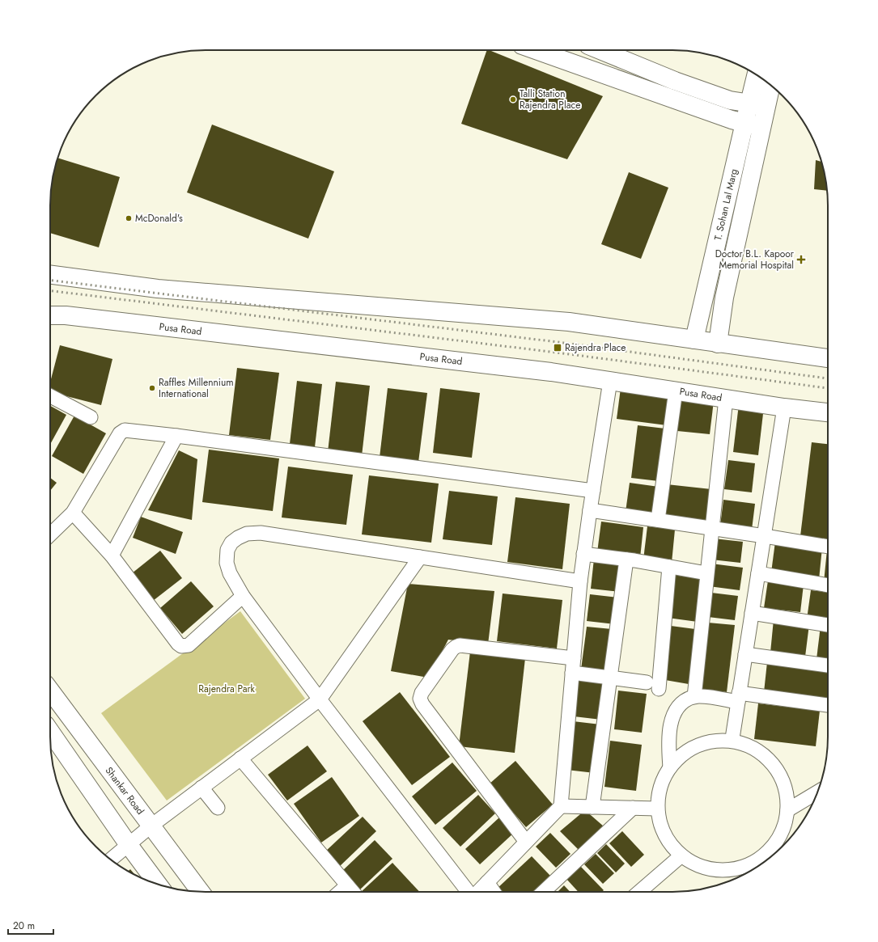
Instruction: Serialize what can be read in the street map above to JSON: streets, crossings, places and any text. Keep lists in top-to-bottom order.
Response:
{
  "streets": {
    "main road": ["T. Sohan Lal Marg", "Pusa Road", "Shankar Road"]
  },
  "parks": ["Rajendra Park"],
  "places": {
    "other": ["Talli Station Rajendra Place", "McDonald's", "Raffles Millennium International"],
    "health": ["Doctor B.L. Kapoor Memorial Hospital"],
    "transit": ["Rajendra Place"]
  },
  "scale_bar": "20 m"
}
